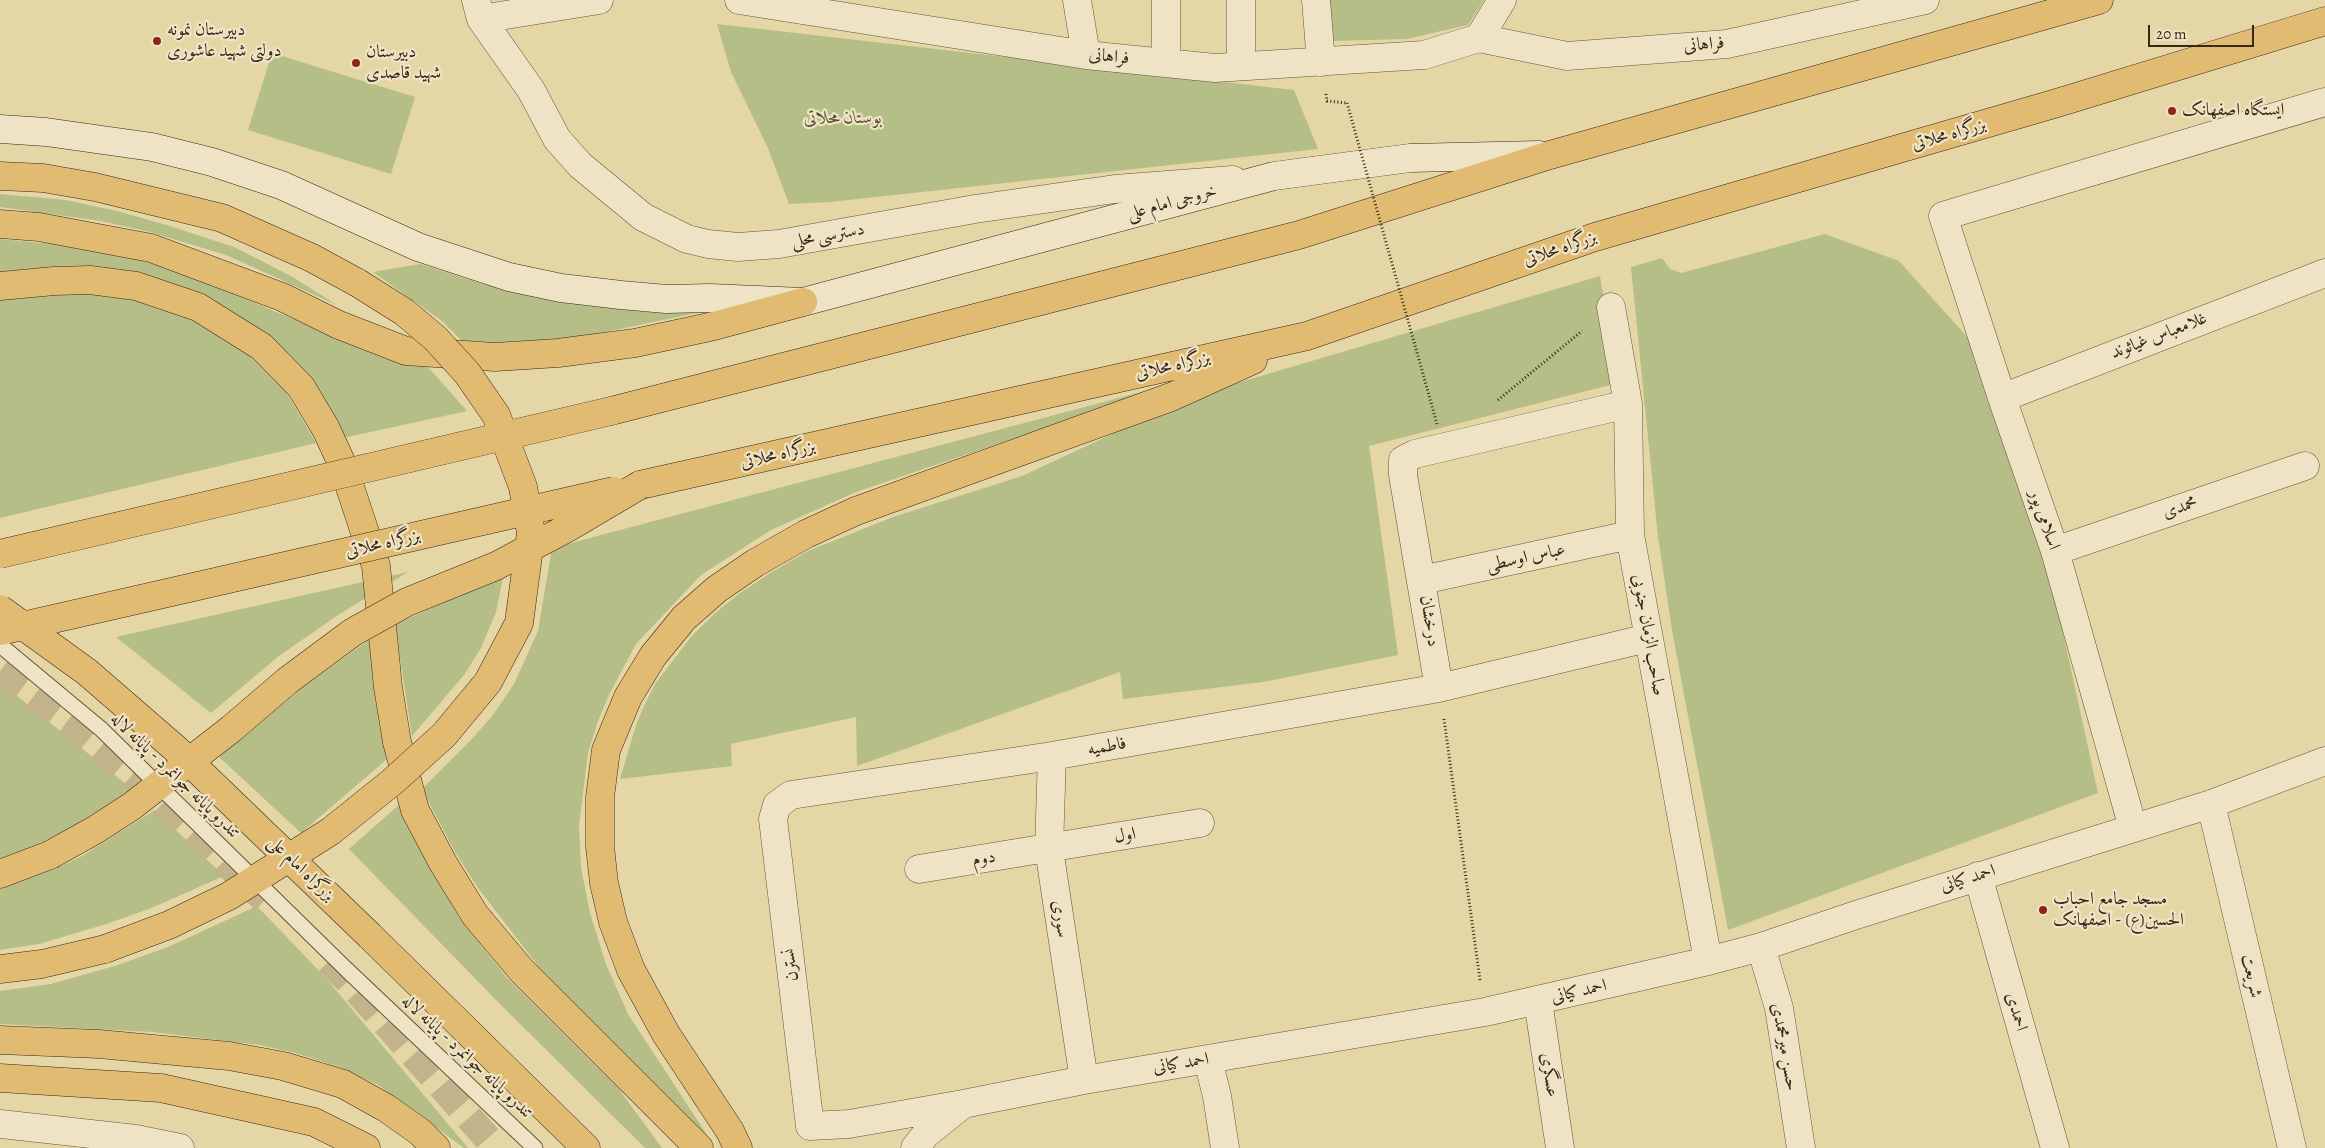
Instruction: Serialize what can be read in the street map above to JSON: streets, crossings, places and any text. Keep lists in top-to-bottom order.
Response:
{
  "streets": {
    "highway": ["بزرگراه محلاتی", "بزرگراه امام علی"],
    "street": [
      "فراهانی",
      "خروجی امام علی",
      "دسترسی محلی",
      "غلامعباس غیاثوند",
      "محمدی",
      "اسلامی پور",
      "عباس اوسطی",
      "درخشان",
      "صاحب الزمان جنوبی",
      "فاطمیه",
      "اول",
      "دوم",
      "احمد کیانی",
      "سوری",
      "نسترن",
      "شریعت",
      "احمدی",
      "حسن میرمحمدی",
      "عسگری"
    ],
    "lane": ["تندرو پایانه جوانمرد - پایانه لاله"]
  },
  "crossings": [
    ["خروجی امام علی", "دسترسی محلی"],
    ["غلامعباس غیاثوند", "اسلامی پور"],
    ["محمدی", "اسلامی پور"],
    ["اسلامی پور", "احمد کیانی"],
    ["عباس اوسطی", "درخشان"],
    ["عباس اوسطی", "صاحب الزمان جنوبی"],
    ["درخشان", "صاحب الزمان جنوبی"],
    ["درخشان", "فاطمیه"],
    ["صاحب الزمان جنوبی", "فاطمیه"],
    ["صاحب الزمان جنوبی", "احمد کیانی"],
    ["فاطمیه", "سوری"],
    ["فاطمیه", "نسترن"],
    ["اول", "دوم"],
    ["اول", "سوری"],
    ["دوم", "سوری"],
    ["احمد کیانی", "سوری"],
    ["احمد کیانی", "نسترن"],
    ["احمد کیانی", "شریعت"],
    ["احمد کیانی", "احمدی"],
    ["احمد کیانی", "حسن میرمحمدی"],
    ["احمد کیانی", "عسگری"]
  ],
  "parks": ["بوستان محلاتی"],
  "places": [
    "دبیرستان نمونه دولتی شهید عاشوری",
    "دبیرستان شهید قاصدی",
    "ایستگاه اصفهانک",
    "مسجد جامع احباب الحسین(ع) - اصفهانک"
  ],
  "scale_bar": "20 m"
}
